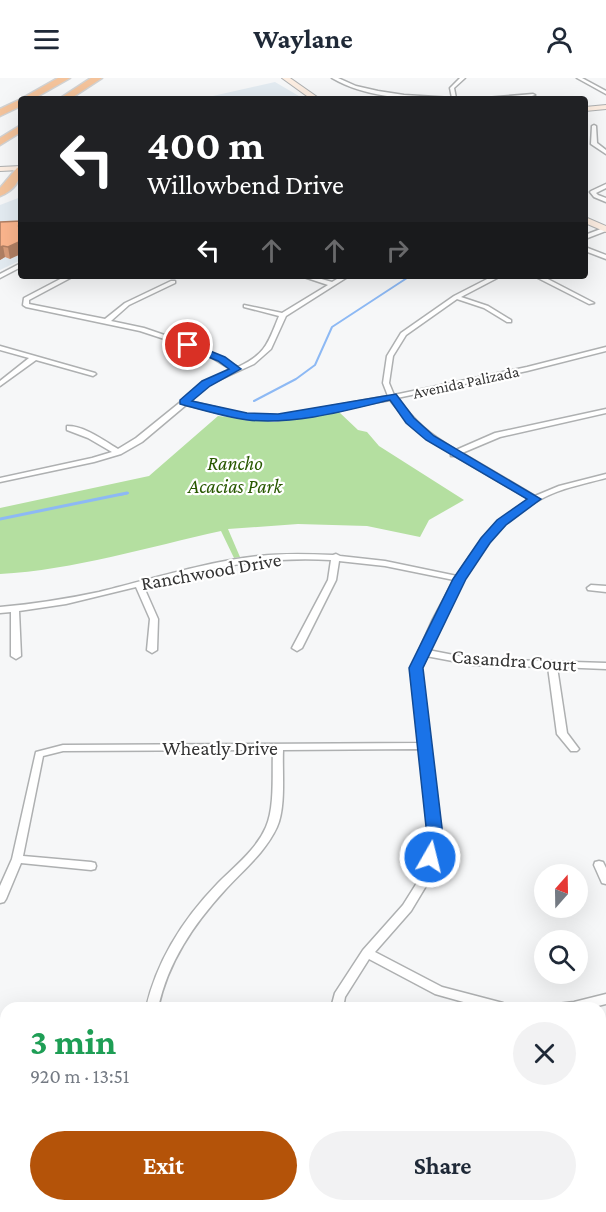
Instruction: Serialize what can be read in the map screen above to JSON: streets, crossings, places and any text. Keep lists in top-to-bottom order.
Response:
{
  "streets": {
    "street": [
      "Avenida Palizada",
      "Ranchwood Drive",
      "Casandra Court",
      "Wheatly Drive"
    ]
  },
  "parks": ["Rancho Acacias Park"],
  "north": "top",
  "page": {
    "header": "Waylane",
    "turn": ["400 m", "Willowbend Drive"],
    "heading": ["3 min", "920 m · 13:51"],
    "buttons": ["Exit", "Share"]
  }
}
